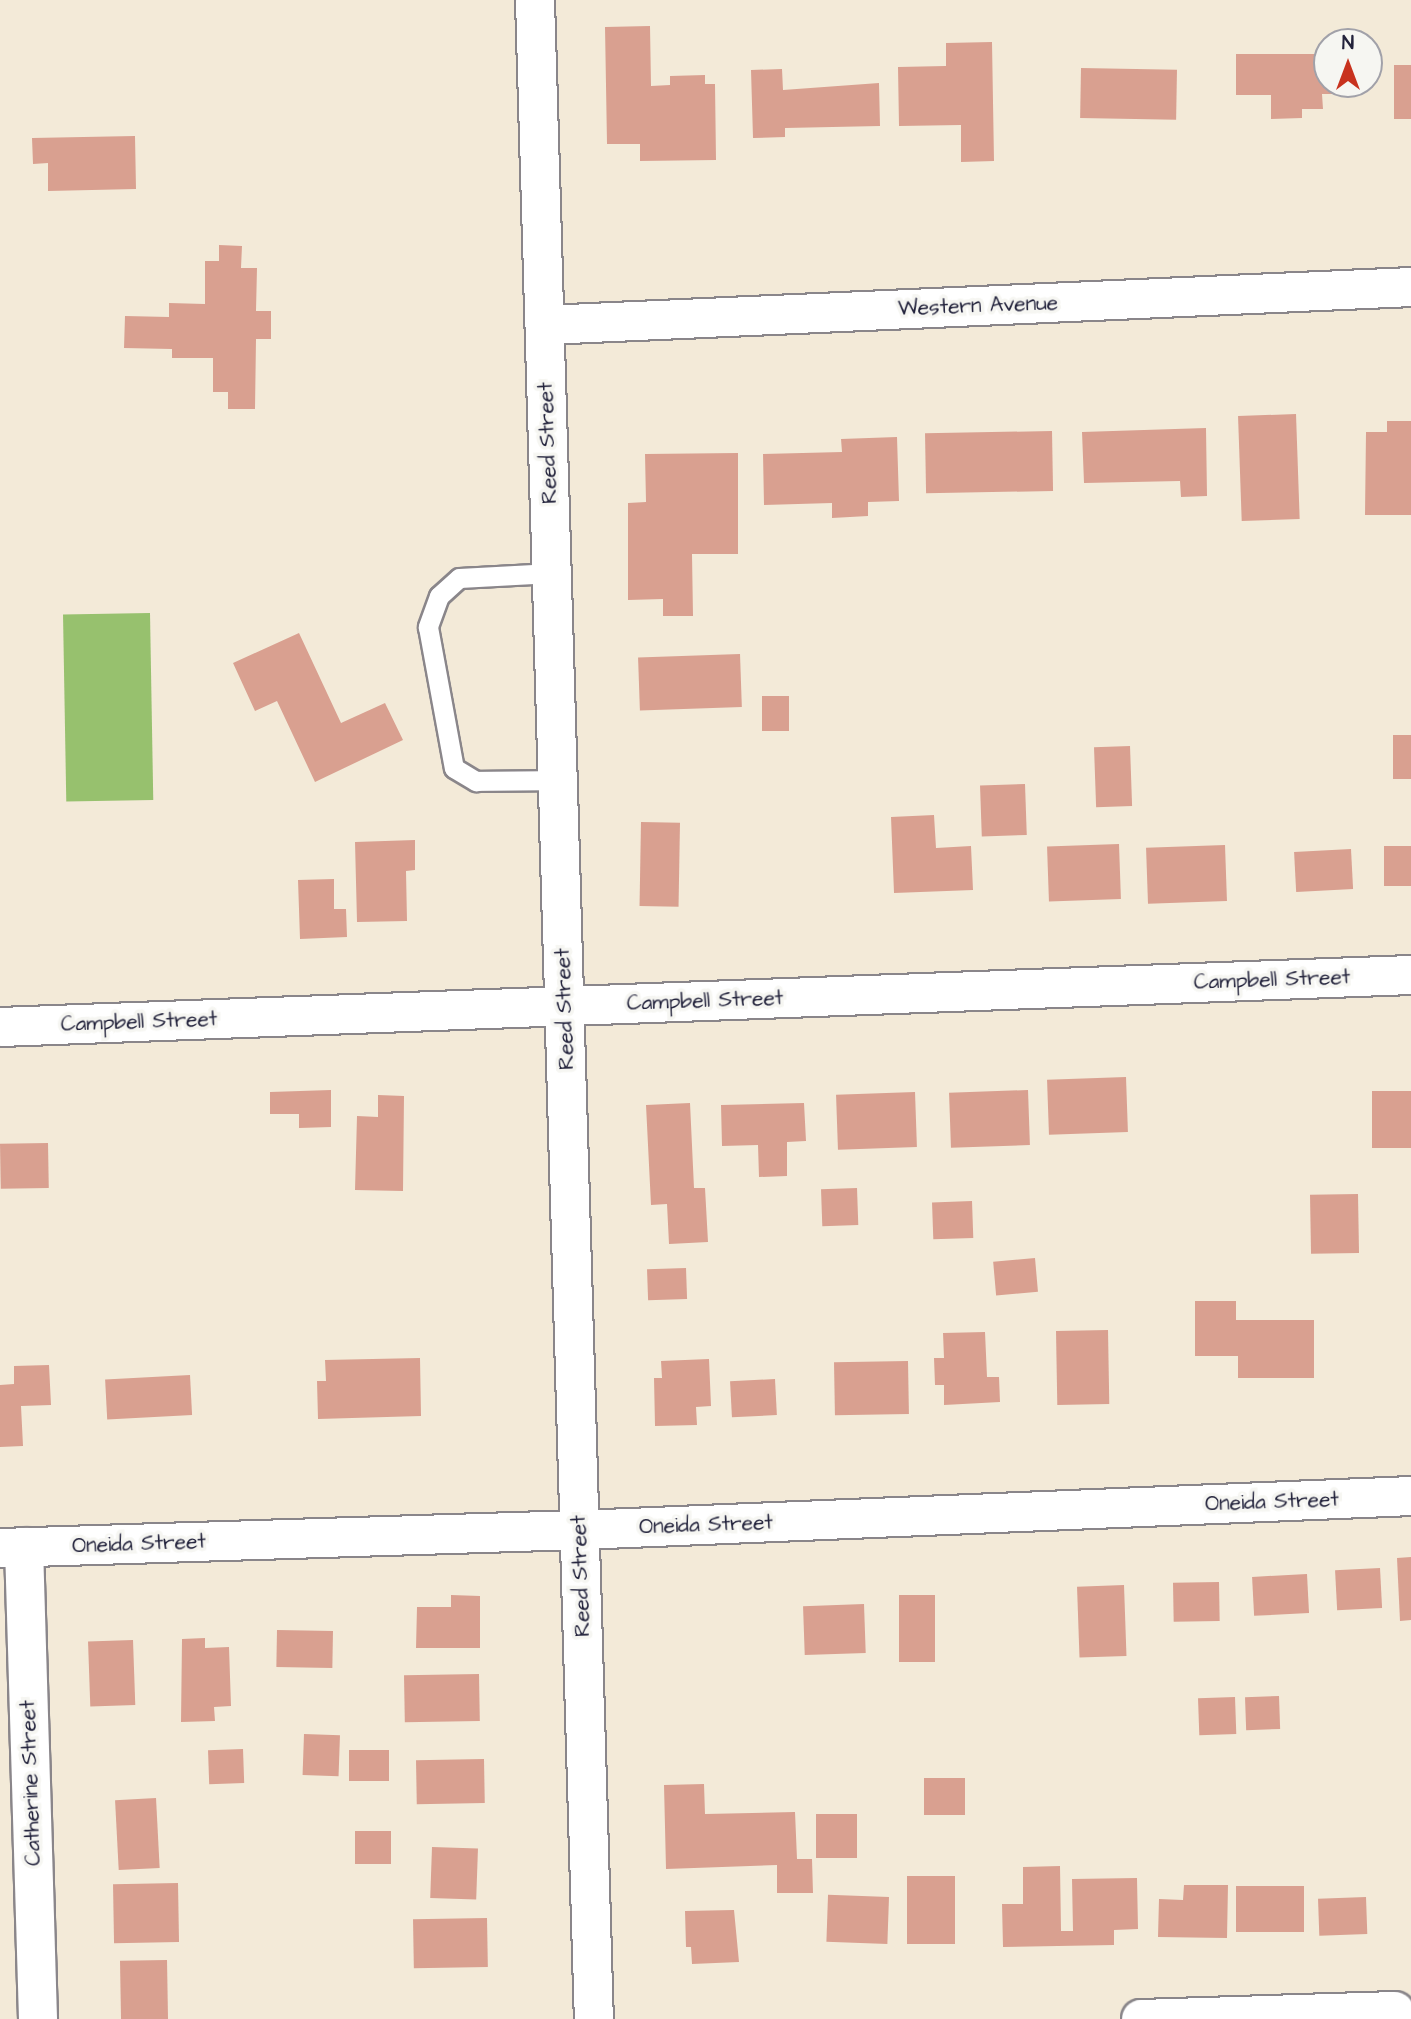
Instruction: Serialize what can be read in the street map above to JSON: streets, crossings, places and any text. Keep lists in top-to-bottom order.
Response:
{
  "streets": {
    "street": [
      "Western Avenue",
      "Reed Street",
      "Campbell Street",
      "Oneida Street",
      "Catherine Street"
    ]
  },
  "crossings": [
    ["Western Avenue", "Reed Street"],
    ["Reed Street", "Campbell Street"],
    ["Reed Street", "Oneida Street"],
    ["Oneida Street", "Catherine Street"]
  ],
  "north": "top"
}
